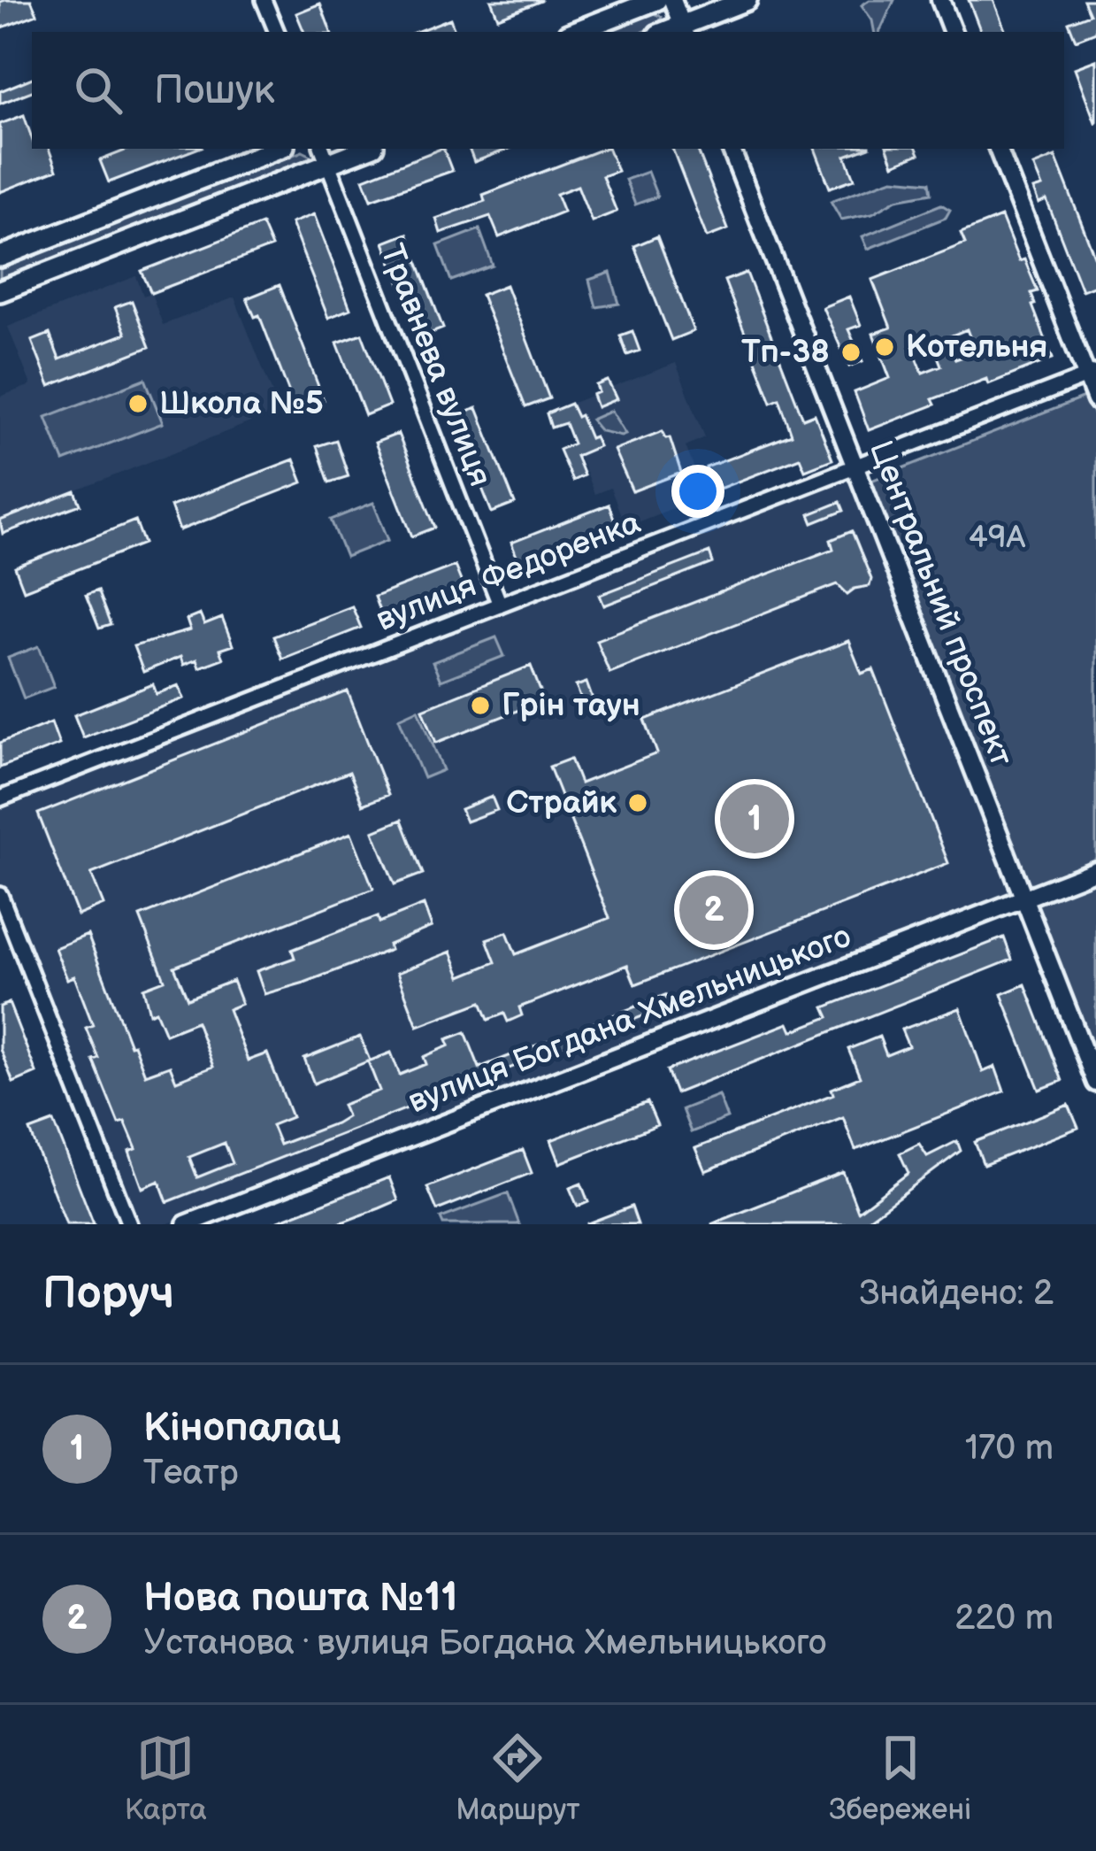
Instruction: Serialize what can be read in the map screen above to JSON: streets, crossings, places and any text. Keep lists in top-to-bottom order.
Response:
{
  "streets": {
    "street": [
      "Травнева вулиця",
      "вулиця Федоренка",
      "Центральний проспект",
      "вулиця Богдана Хмельницького"
    ]
  },
  "crossings": [
    ["Травнева вулиця", "вулиця Федоренка"],
    ["вулиця Федоренка", "Центральний проспект"],
    ["Центральний проспект", "вулиця Богдана Хмельницького"]
  ],
  "parks": ["49А"],
  "places": [
    "Котельня",
    "Тп-38",
    "Школа №5",
    "Грін таун",
    "Страйк"
  ],
  "page": {
    "search": "Пошук",
    "pins": ["1", "2"],
    "heading": ["Поруч", "Знайдено: 2"],
    "list": [
      {
        "mark": "1",
        "name": "Кінопалац",
        "note": "Театр",
        "value": "170 m"
      },
      {
        "mark": "2",
        "name": "Нова пошта №11",
        "note": "Установа · вулиця Богдана Хмельницького",
        "value": "220 m"
      }
    ],
    "nav": ["Карта", "Маршрут", "Збережені"]
  }
}
